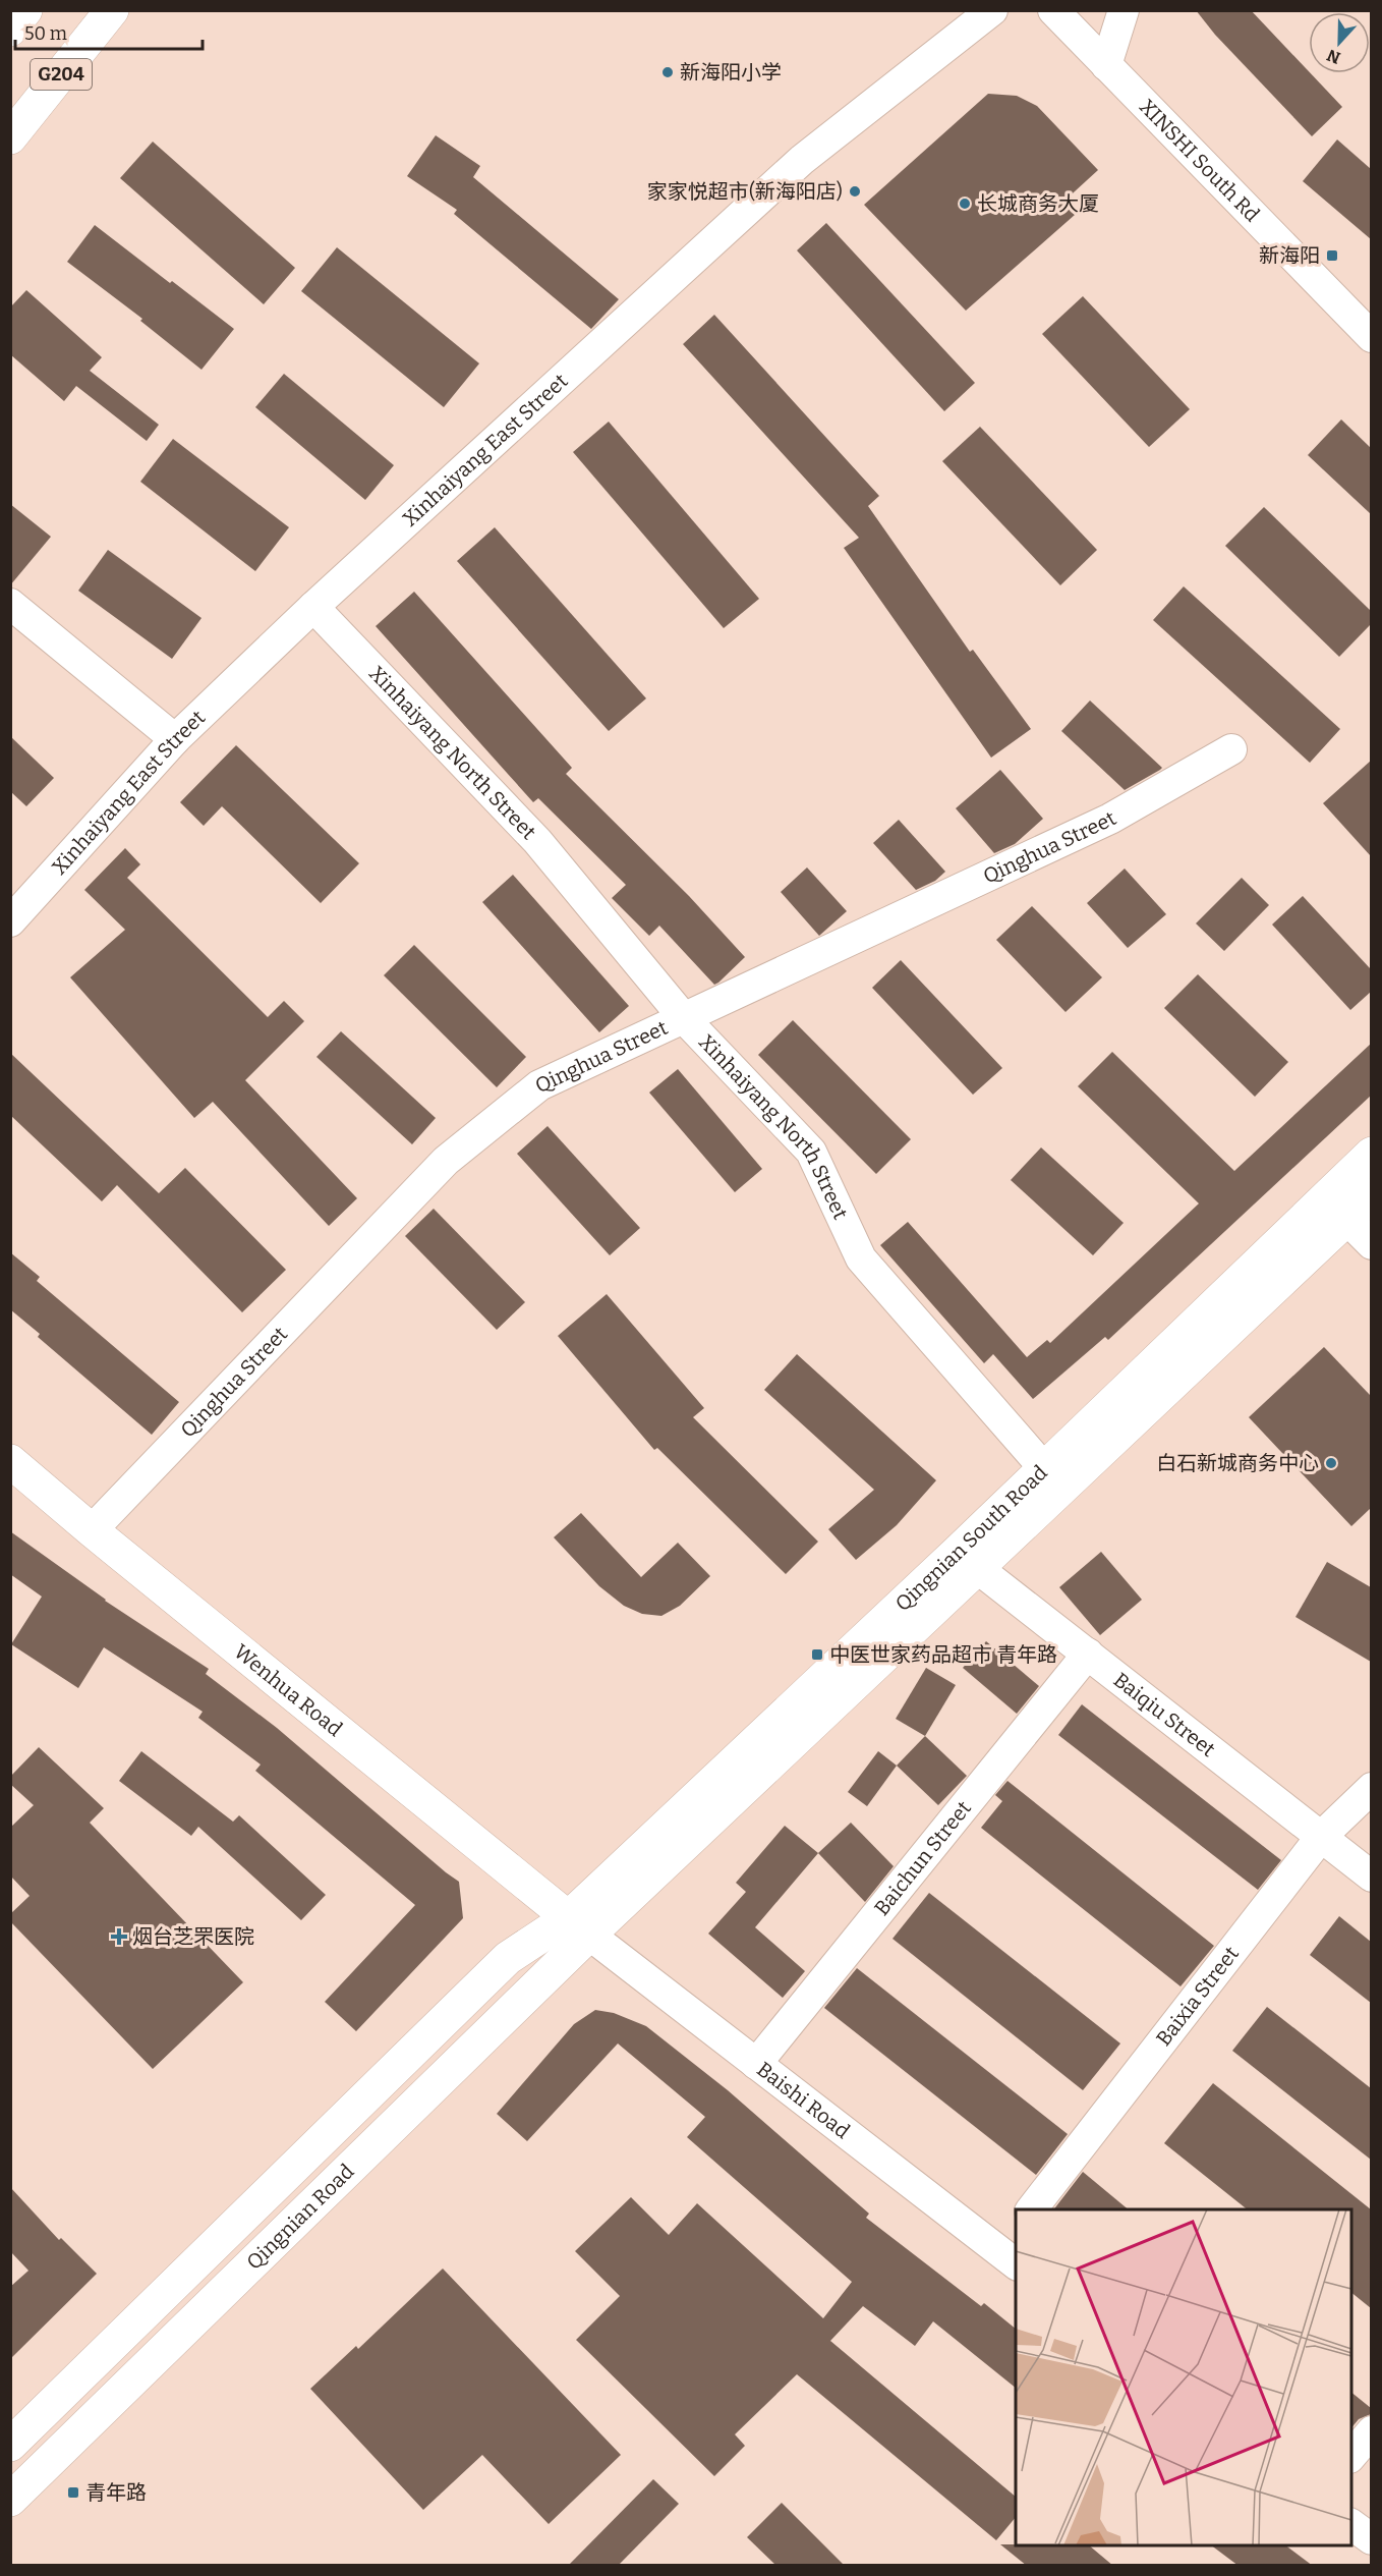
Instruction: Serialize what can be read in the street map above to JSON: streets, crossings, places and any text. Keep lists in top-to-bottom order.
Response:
{
  "streets": {
    "main road": [
      "G204",
      "Qingnian South Road",
      "Wenhua Road",
      "Qingnian Road"
    ],
    "street": [
      "XINSHI South Rd",
      "Xinhaiyang East Street",
      "Xinhaiyang North Street",
      "Qinghua Street",
      "Baiqiu Street",
      "Baichun Street",
      "Baixia Street",
      "Baishi Road"
    ]
  },
  "crossings": [
    ["Xinhaiyang East Street", "Xinhaiyang North Street"],
    ["Xinhaiyang North Street", "Qinghua Street"],
    ["Xinhaiyang North Street", "Qingnian South Road"],
    ["Qinghua Street", "Wenhua Road"],
    ["Qingnian South Road", "Wenhua Road"],
    ["Qingnian South Road", "Baiqiu Street"],
    ["Qingnian South Road", "Baishi Road"],
    ["Qingnian South Road", "Qingnian Road"],
    ["Wenhua Road", "Baishi Road"],
    ["Wenhua Road", "Qingnian Road"],
    ["Baiqiu Street", "Baichun Street"],
    ["Baiqiu Street", "Baixia Street"],
    ["Baichun Street", "Baishi Road"],
    ["Baishi Road", "Qingnian Road"]
  ],
  "places": {
    "other": [
      "新海阳小学",
      "家家悦超市(新海阳店)",
      "长城商务大厦",
      "白石新城商务中心"
    ],
    "transit": ["新海阳", "中医世家药品超市 青年路", "青年路"],
    "health": ["烟台芝罘医院"]
  },
  "scale_bar": "50 m",
  "north": "bottom"
}
